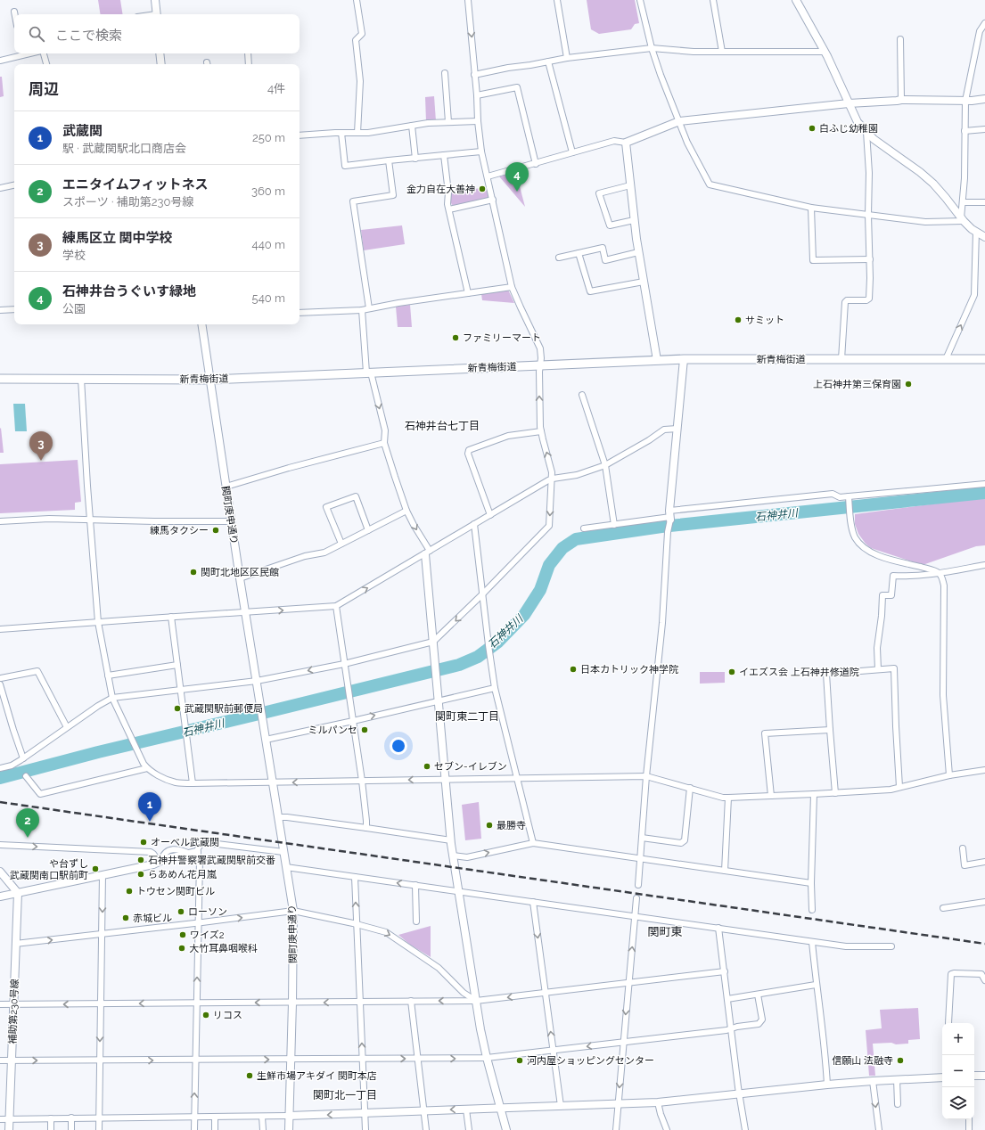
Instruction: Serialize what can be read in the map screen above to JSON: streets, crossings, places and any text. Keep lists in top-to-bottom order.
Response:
{
  "streets": {
    "main road": ["新青梅街道"],
    "street": ["関町庚申通り", "補助第230号線"]
  },
  "crossings": [
    ["新青梅街道", "関町庚申通り"]
  ],
  "districts": [
    "石神井台七丁目",
    "関町東二丁目",
    "関町東",
    "関町北一丁目"
  ],
  "water": ["石神井川"],
  "places": [
    "白ふじ幼稚園",
    "金力自在大善神",
    "サミット",
    "ファミリーマート",
    "上石神井第三保育園",
    "練馬タクシー",
    "関町北地区区民館",
    "日本カトリック神学院",
    "イエズス会 上石神井修道院",
    "武蔵関駅前郵便局",
    "ミルパンセ",
    "セブン-イレブン",
    "最勝寺",
    "オーベル武蔵関",
    "石神井警察署武蔵関駅前交番",
    "や台ずし 武蔵関南口駅前町",
    "らあめん花月嵐",
    "トウセン関町ビル",
    "ローソン",
    "赤城ビル",
    "ワイズ2",
    "大竹耳鼻咽喉科",
    "リコス",
    "河内屋ショッピングセンター",
    "信願山 法融寺",
    "生鮮市場アキダイ 関町本店"
  ],
  "page": {
    "search": "ここで検索",
    "heading": ["周辺", "4件"],
    "list": [
      {
        "mark": "1",
        "name": "武蔵関",
        "note": "駅 · 武蔵関駅北口商店会",
        "value": "250 m"
      },
      {
        "mark": "2",
        "name": "エニタイムフィットネス",
        "note": "スポーツ · 補助第230号線",
        "value": "360 m"
      },
      {
        "mark": "3",
        "name": "練馬区立 関中学校",
        "note": "学校",
        "value": "440 m"
      },
      {
        "mark": "4",
        "name": "石神井台うぐいす緑地",
        "note": "公園",
        "value": "540 m"
      }
    ],
    "pins": [
      "4",
      "3",
      "1",
      "2"
    ],
    "map_buttons": ["+", "−"]
  }
}
